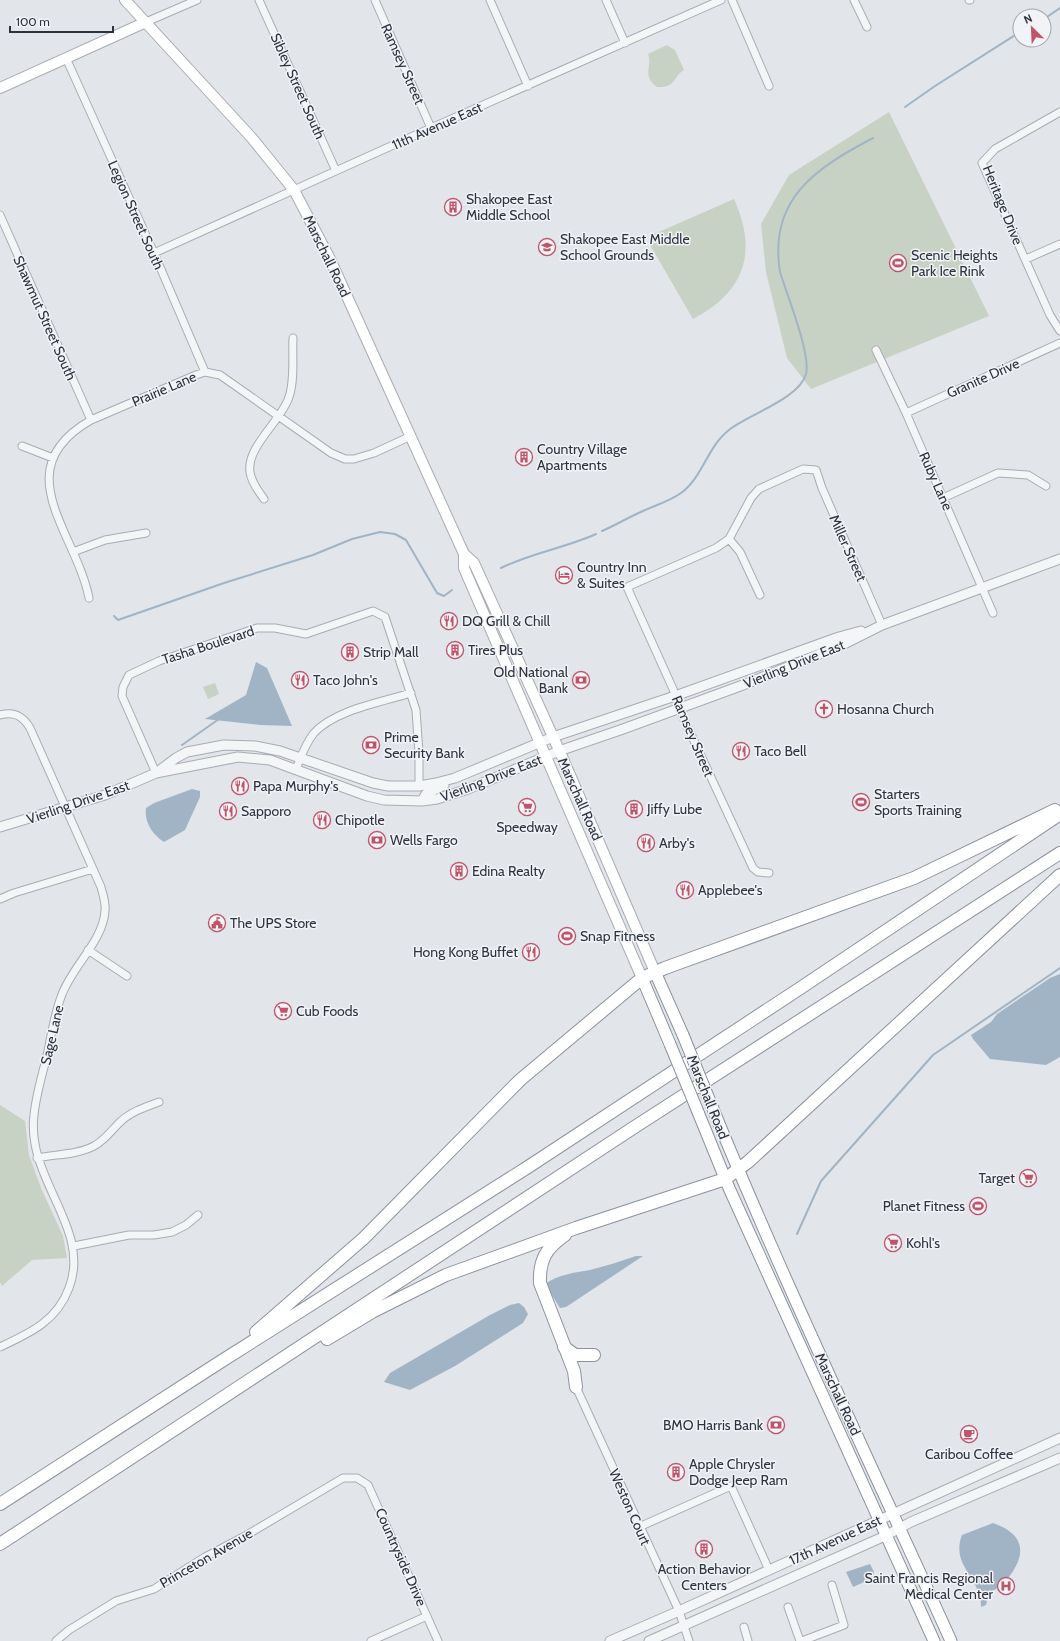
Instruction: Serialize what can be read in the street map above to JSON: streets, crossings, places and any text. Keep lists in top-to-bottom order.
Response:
{
  "streets": {
    "highway": ["Marschall Road"],
    "street": [
      "Ramsey Street",
      "Sibley Street South",
      "11th Avenue East",
      "Heritage Drive",
      "Legion Street South",
      "Shawmut Street South",
      "Granite Drive",
      "Prairie Lane",
      "Ruby Lane",
      "Miller Street",
      "Tasha Boulevard",
      "Vierling Drive East",
      "Sage Lane",
      "Weston Court",
      "17th Avenue East",
      "Countryside Drive",
      "Princeton Avenue"
    ]
  },
  "crossings": [
    ["Ramsey Street", "11th Avenue East"],
    ["Ramsey Street", "Miller Street"],
    ["Ramsey Street", "Vierling Drive East"],
    ["Sibley Street South", "11th Avenue East"],
    ["11th Avenue East", "Legion Street South"],
    ["11th Avenue East", "Marschall Road"],
    ["Legion Street South", "Prairie Lane"],
    ["Marschall Road", "Prairie Lane"],
    ["Marschall Road", "Vierling Drive East"],
    ["Marschall Road", "17th Avenue East"],
    ["Shawmut Street South", "Prairie Lane"],
    ["Granite Drive", "Ruby Lane"],
    ["Ruby Lane", "Vierling Drive East"],
    ["Miller Street", "Vierling Drive East"],
    ["Tasha Boulevard", "Vierling Drive East"],
    ["Vierling Drive East", "Sage Lane"],
    ["Weston Court", "17th Avenue East"],
    ["Countryside Drive", "Princeton Avenue"]
  ],
  "places": {
    "building": [
      "Shakopee East Middle School",
      "Country Village Apartments",
      "Tires Plus",
      "Strip Mall",
      "Jiffy Lube",
      "Edina Realty",
      "Apple Chrysler Dodge Jeep Ram",
      "Action Behavior Centers"
    ],
    "school or university": ["Shakopee East Middle School Grounds"],
    "sports": [
      "Scenic Heights Park Ice Rink",
      "Starters Sports Training",
      "Snap Fitness",
      "Planet Fitness"
    ],
    "hotel": ["Country Inn & Suites"],
    "restaurant": [
      "DQ Grill & Chill",
      "Taco John's",
      "Taco Bell",
      "Papa Murphy's",
      "Sapporo",
      "Chipotle",
      "Arby's",
      "Applebee's",
      "Hong Kong Buffet"
    ],
    "bank": [
      "Old National Bank",
      "Prime Security Bank",
      "Wells Fargo",
      "BMO Harris Bank"
    ],
    "church": ["Hosanna Church"],
    "supermarket": [
      "Speedway",
      "Cub Foods",
      "Target",
      "Kohl's"
    ],
    "public building": ["The UPS Store"],
    "cafe": ["Caribou Coffee"],
    "hospital": ["Saint Francis Regional Medical Center"]
  },
  "scale_bar": "100 m",
  "north": "top left"
}
